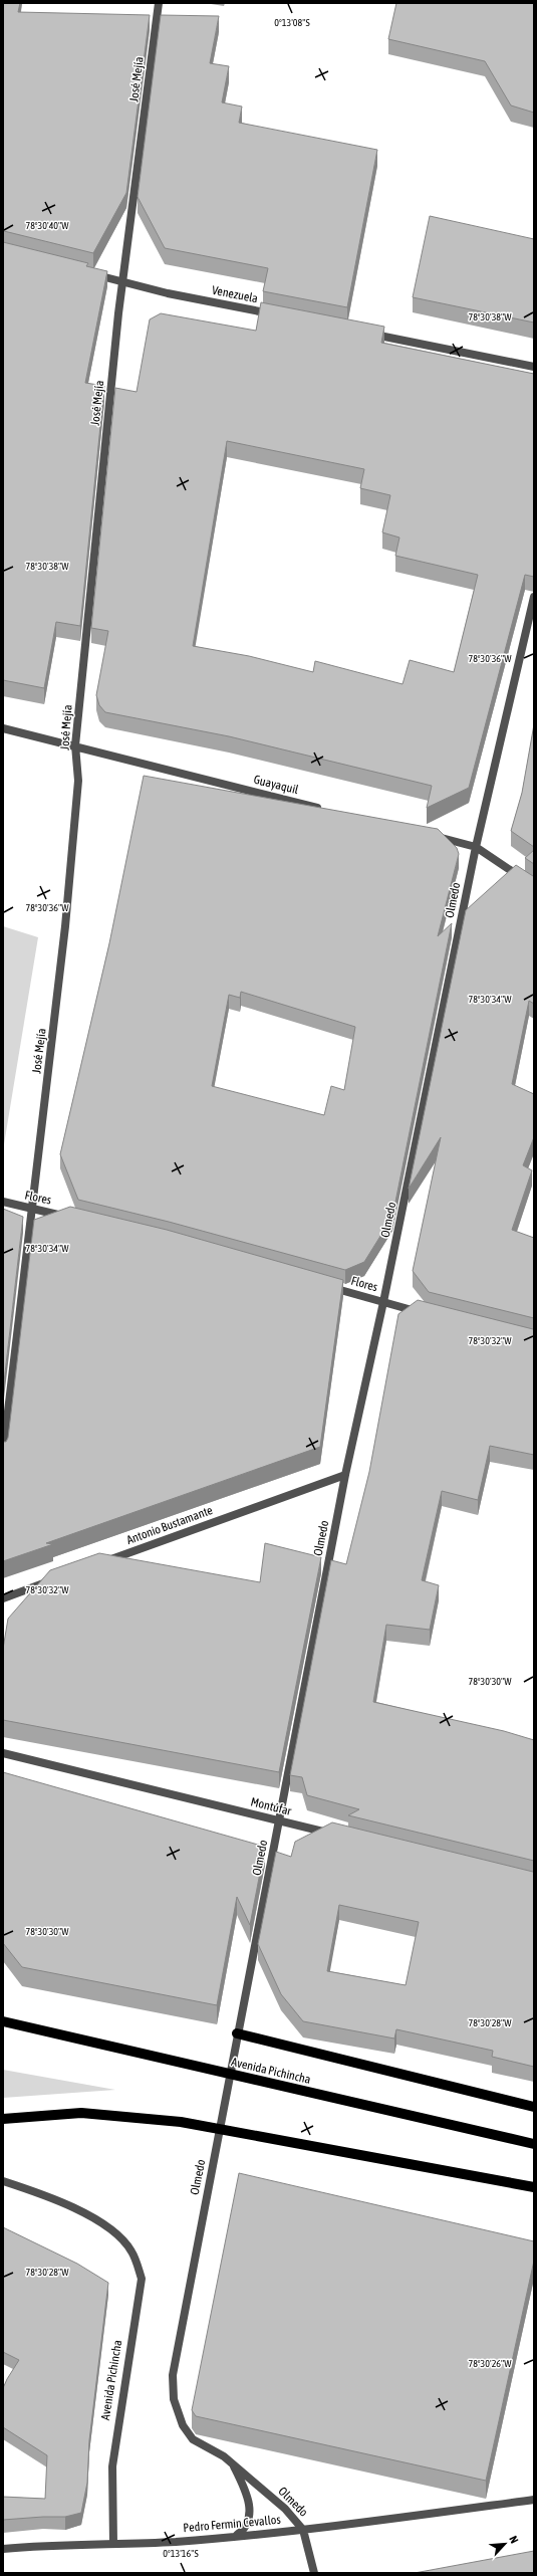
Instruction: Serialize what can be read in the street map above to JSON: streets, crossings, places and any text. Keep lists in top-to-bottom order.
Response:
{
  "streets": {
    "main road": ["Avenida Pichincha"],
    "street": [
      "José Mejía",
      "Venezuela",
      "Guayaquil",
      "Olmedo",
      "Flores",
      "Antonio Bustamante",
      "Montúfar",
      "Pedro Fermin Cevallos"
    ]
  },
  "crossings": [
    ["José Mejía", "Venezuela"],
    ["José Mejía", "Guayaquil"],
    ["José Mejía", "Flores"],
    ["Olmedo", "Flores"],
    ["Olmedo", "Antonio Bustamante"],
    ["Olmedo", "Montúfar"],
    ["Olmedo", "Pedro Fermin Cevallos"],
    ["Avenida Pichincha", "Pedro Fermin Cevallos"]
  ],
  "north": "top right",
  "coordinates": [
    "0°13'08\"S",
    "78°30'40\"W",
    "78°30'38\"W",
    "78°30'36\"W",
    "78°30'34\"W",
    "78°30'32\"W",
    "78°30'30\"W",
    "78°30'28\"W",
    "78°30'26\"W",
    "0°13'16\"S"
  ]
}
